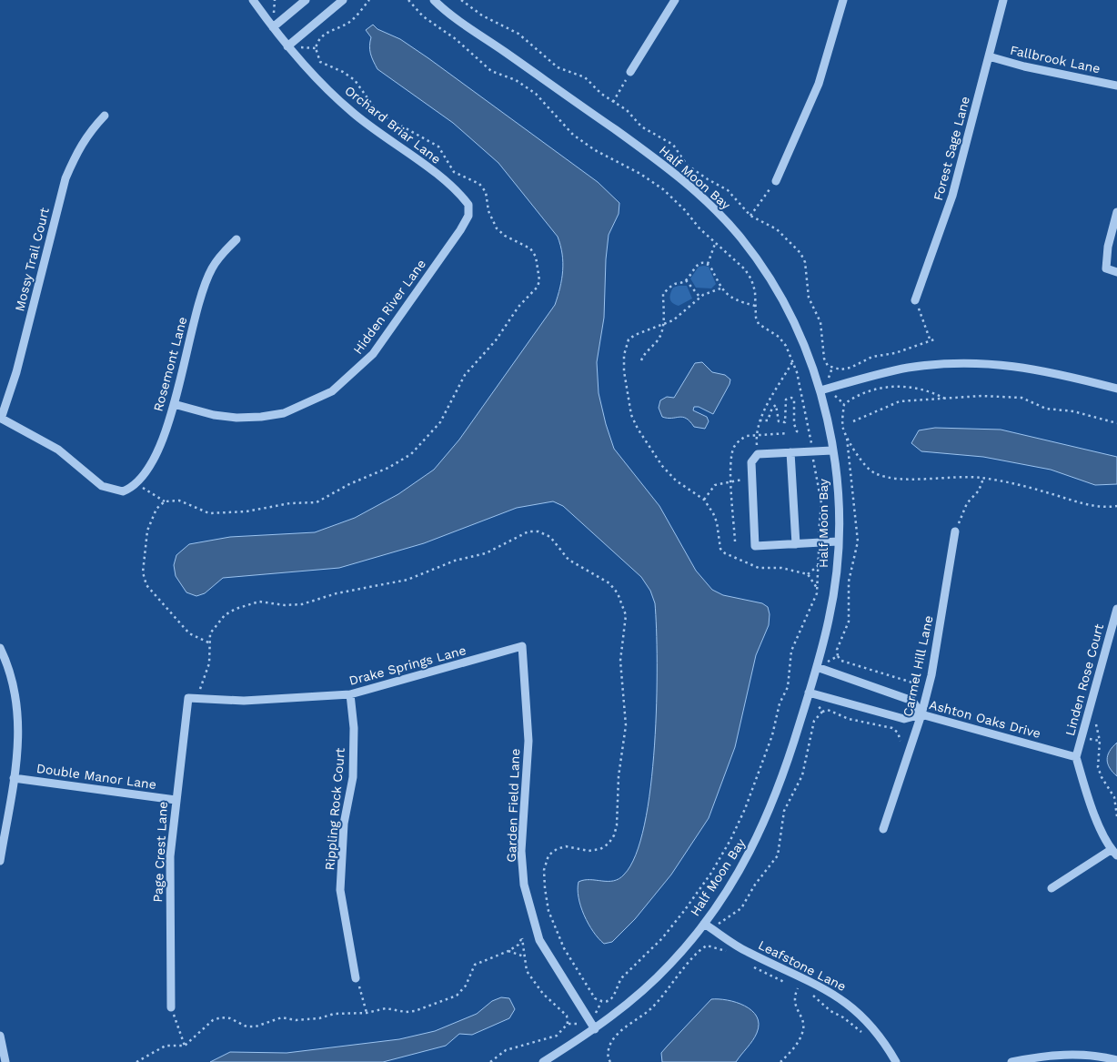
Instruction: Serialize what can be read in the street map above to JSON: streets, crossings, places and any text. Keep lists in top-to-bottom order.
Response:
{
  "streets": {
    "street": [
      "Fallbrook Lane",
      "Orchard Briar Lane",
      "Forest Sage Lane",
      "Half Moon Bay",
      "Mossy Trail Court",
      "Hidden River Lane",
      "Rosemont Lane",
      "Drake Springs Lane",
      "Carmel Hill Lane",
      "Linden Rose Court",
      "Ashton Oaks Drive",
      "Double Manor Lane",
      "Garden Field Lane",
      "Rippling Rock Court",
      "Page Crest Lane",
      "Leafstone Lane"
    ]
  },
  "crossings": [
    ["Fallbrook Lane", "Forest Sage Lane"],
    ["Orchard Briar Lane", "Hidden River Lane"],
    ["Half Moon Bay", "Ashton Oaks Drive"],
    ["Half Moon Bay", "Garden Field Lane"],
    ["Half Moon Bay", "Leafstone Lane"],
    ["Mossy Trail Court", "Rosemont Lane"],
    ["Hidden River Lane", "Rosemont Lane"],
    ["Drake Springs Lane", "Garden Field Lane"],
    ["Drake Springs Lane", "Rippling Rock Court"],
    ["Drake Springs Lane", "Page Crest Lane"],
    ["Carmel Hill Lane", "Ashton Oaks Drive"],
    ["Linden Rose Court", "Ashton Oaks Drive"],
    ["Double Manor Lane", "Page Crest Lane"]
  ]
}
